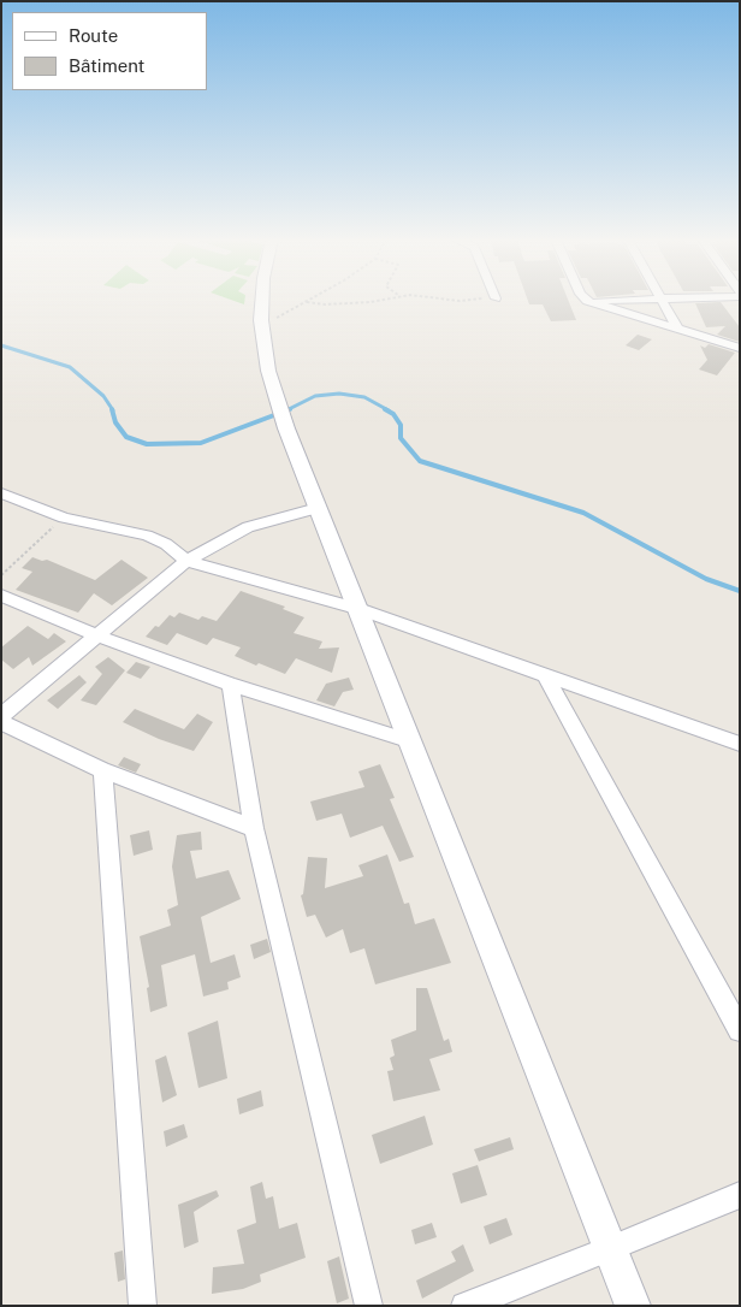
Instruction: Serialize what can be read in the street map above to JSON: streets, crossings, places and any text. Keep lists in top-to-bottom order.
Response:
{
  "legend": ["Route", "Bâtiment"]
}
